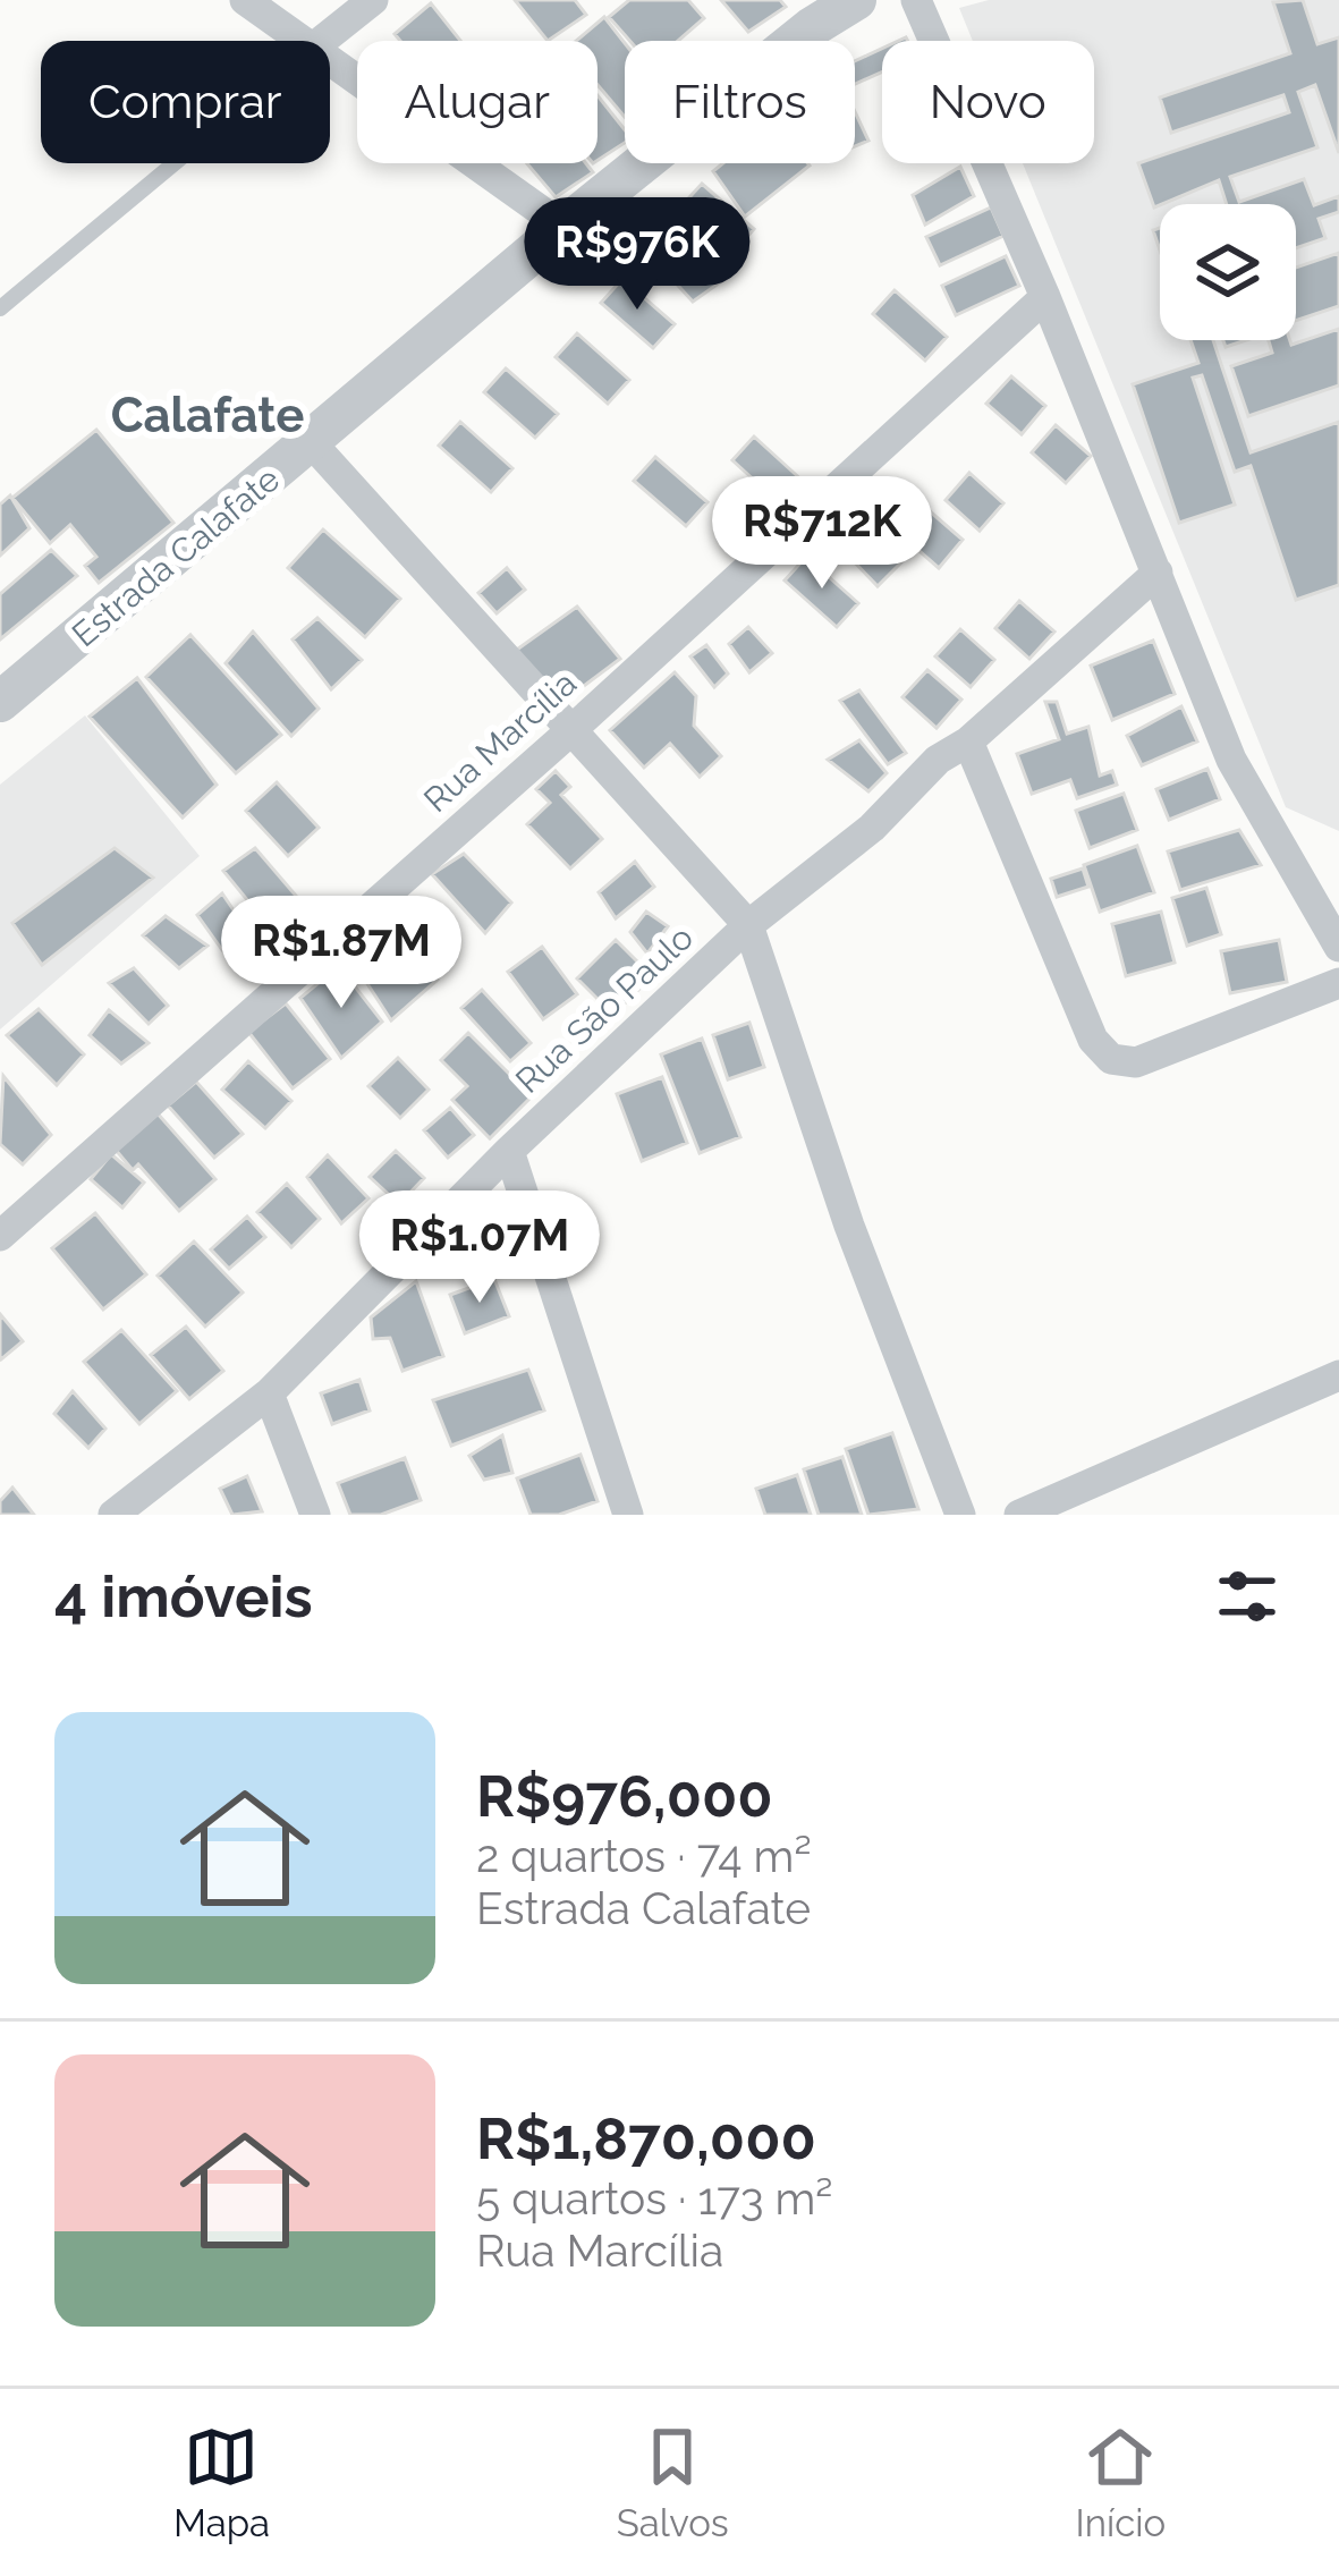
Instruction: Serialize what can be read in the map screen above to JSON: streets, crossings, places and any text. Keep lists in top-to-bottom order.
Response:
{
  "streets": {
    "street": ["Estrada Calafate", "Rua Marcília", "Rua São Paulo"]
  },
  "districts": ["Calafate"],
  "page": {
    "chip": [
      "Comprar",
      "Alugar",
      "Filtros",
      "Novo"
    ],
    "price": [
      "R$976K",
      "R$712K",
      "R$1.87M",
      "R$1.07M"
    ],
    "heading": "4 imóveis",
    "list": [
      {
        "name": "R$976,000",
        "note": "2 quartos · 74 m² · Estrada Calafate"
      },
      {
        "name": "R$1,870,000",
        "note": "5 quartos · 173 m² · Rua Marcília"
      }
    ],
    "tabs": ["Mapa", "Salvos", "Início"]
  }
}
